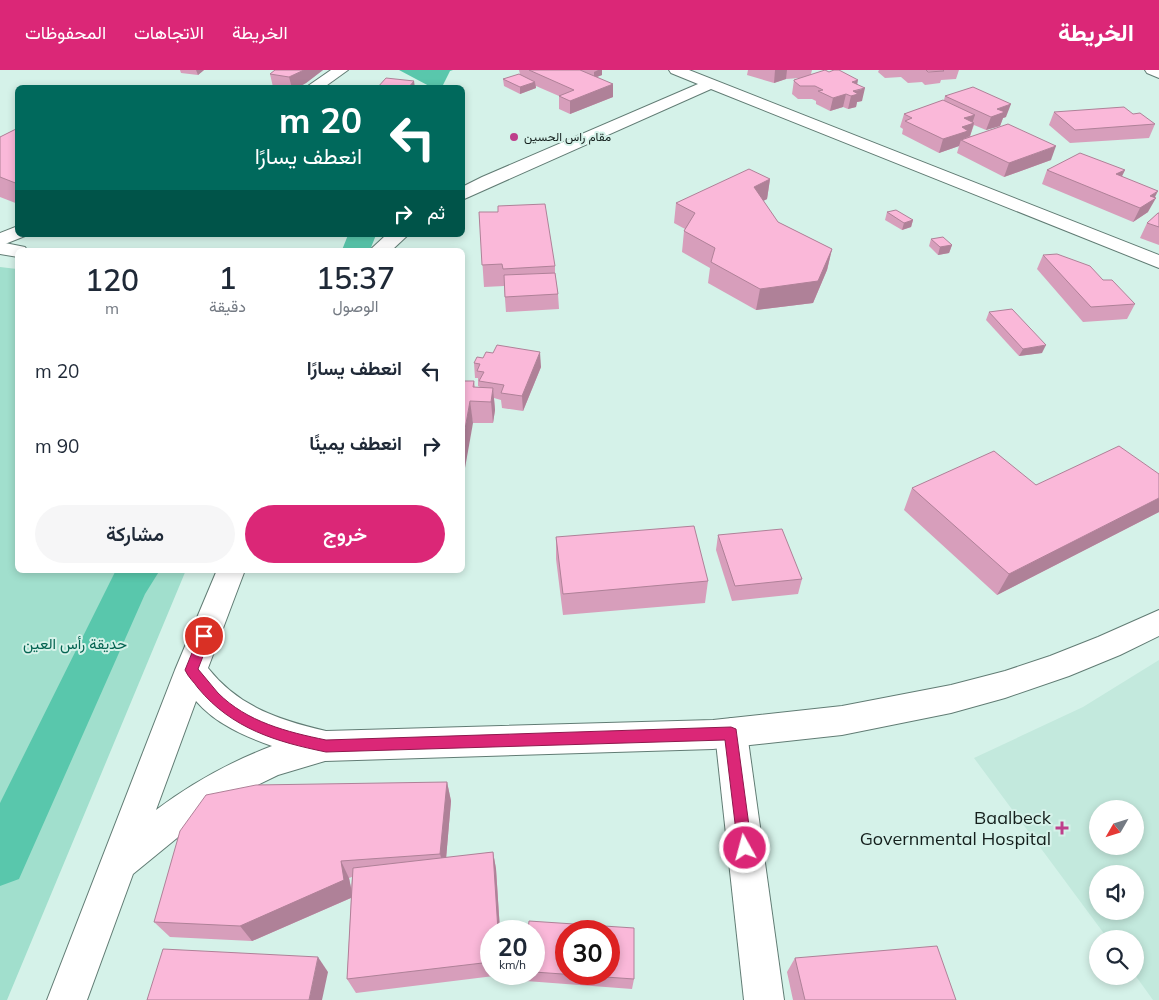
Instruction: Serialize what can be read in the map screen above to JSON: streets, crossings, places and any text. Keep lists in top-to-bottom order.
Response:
{
  "parks": ["حديقة رأس العين"],
  "places": {
    "other": ["مقام راس الحسين"],
    "health": ["Baalbeck Governmental Hospital"]
  },
  "north": "bottom left",
  "page": {
    "header": "الخريطة",
    "nav": ["الخريطة", "الاتجاهات", "المحفوظات"],
    "turn": ["20 m", "انعطف يسارًا"],
    "then": "ثم",
    "eta": [
      "15:37",
      "الوصول",
      "1",
      "دقيقة",
      "120",
      "m"
    ],
    "list": [
      {
        "name": "انعطف يسارًا",
        "value": "20 m"
      },
      {
        "name": "انعطف يمينًا",
        "value": "90 m"
      }
    ],
    "buttons": ["خروج", "مشاركة"],
    "speed": "20 km/h",
    "limit": "30"
  }
}
